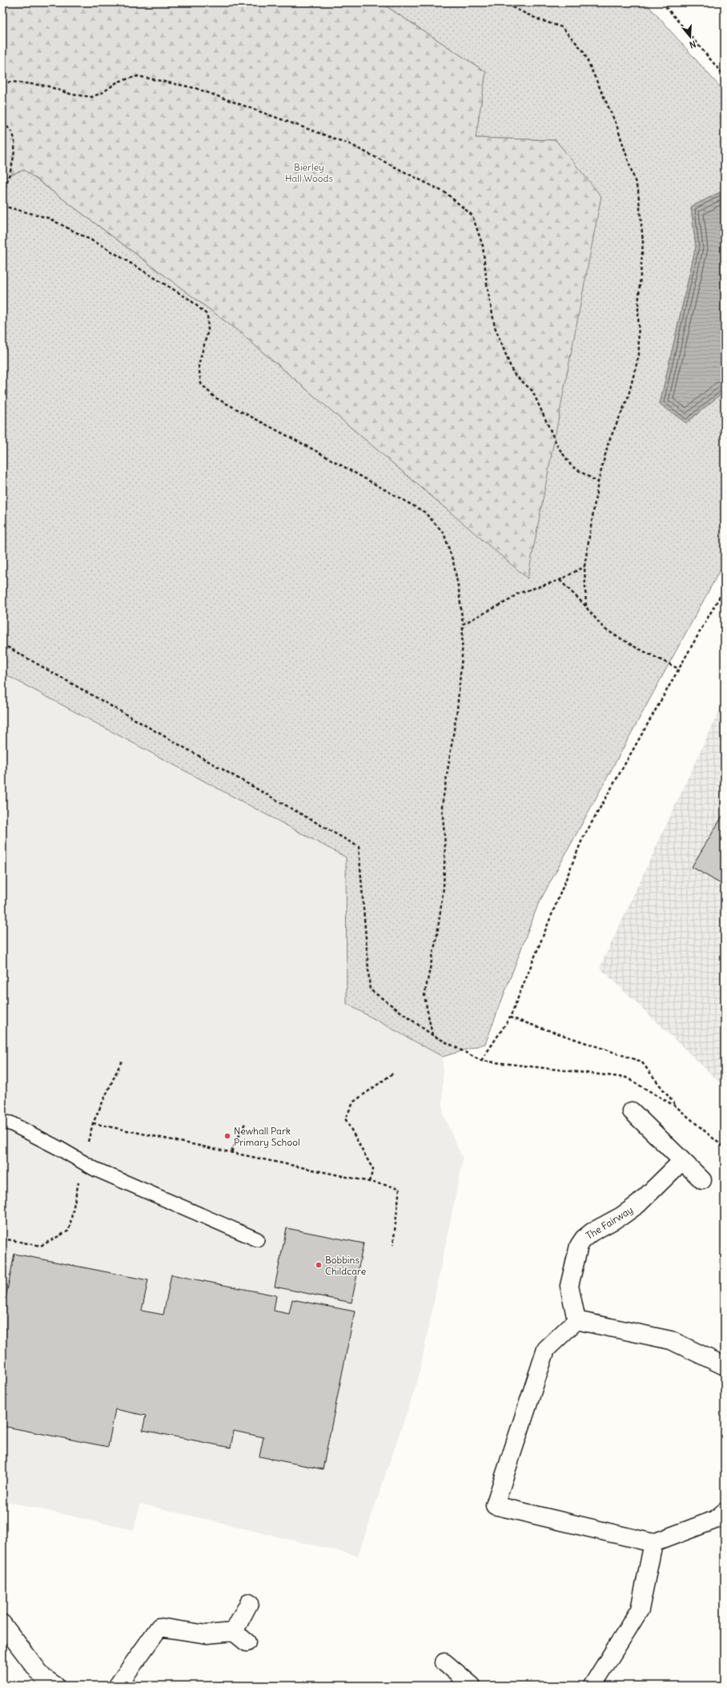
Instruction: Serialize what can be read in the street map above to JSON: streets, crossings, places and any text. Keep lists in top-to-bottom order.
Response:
{
  "streets": {
    "street": ["The Fairway"]
  },
  "parks": ["Bierley Hall Woods"],
  "places": ["Newhall Park Primary School", "Bobbins Childcare"],
  "north": "bottom"
}
